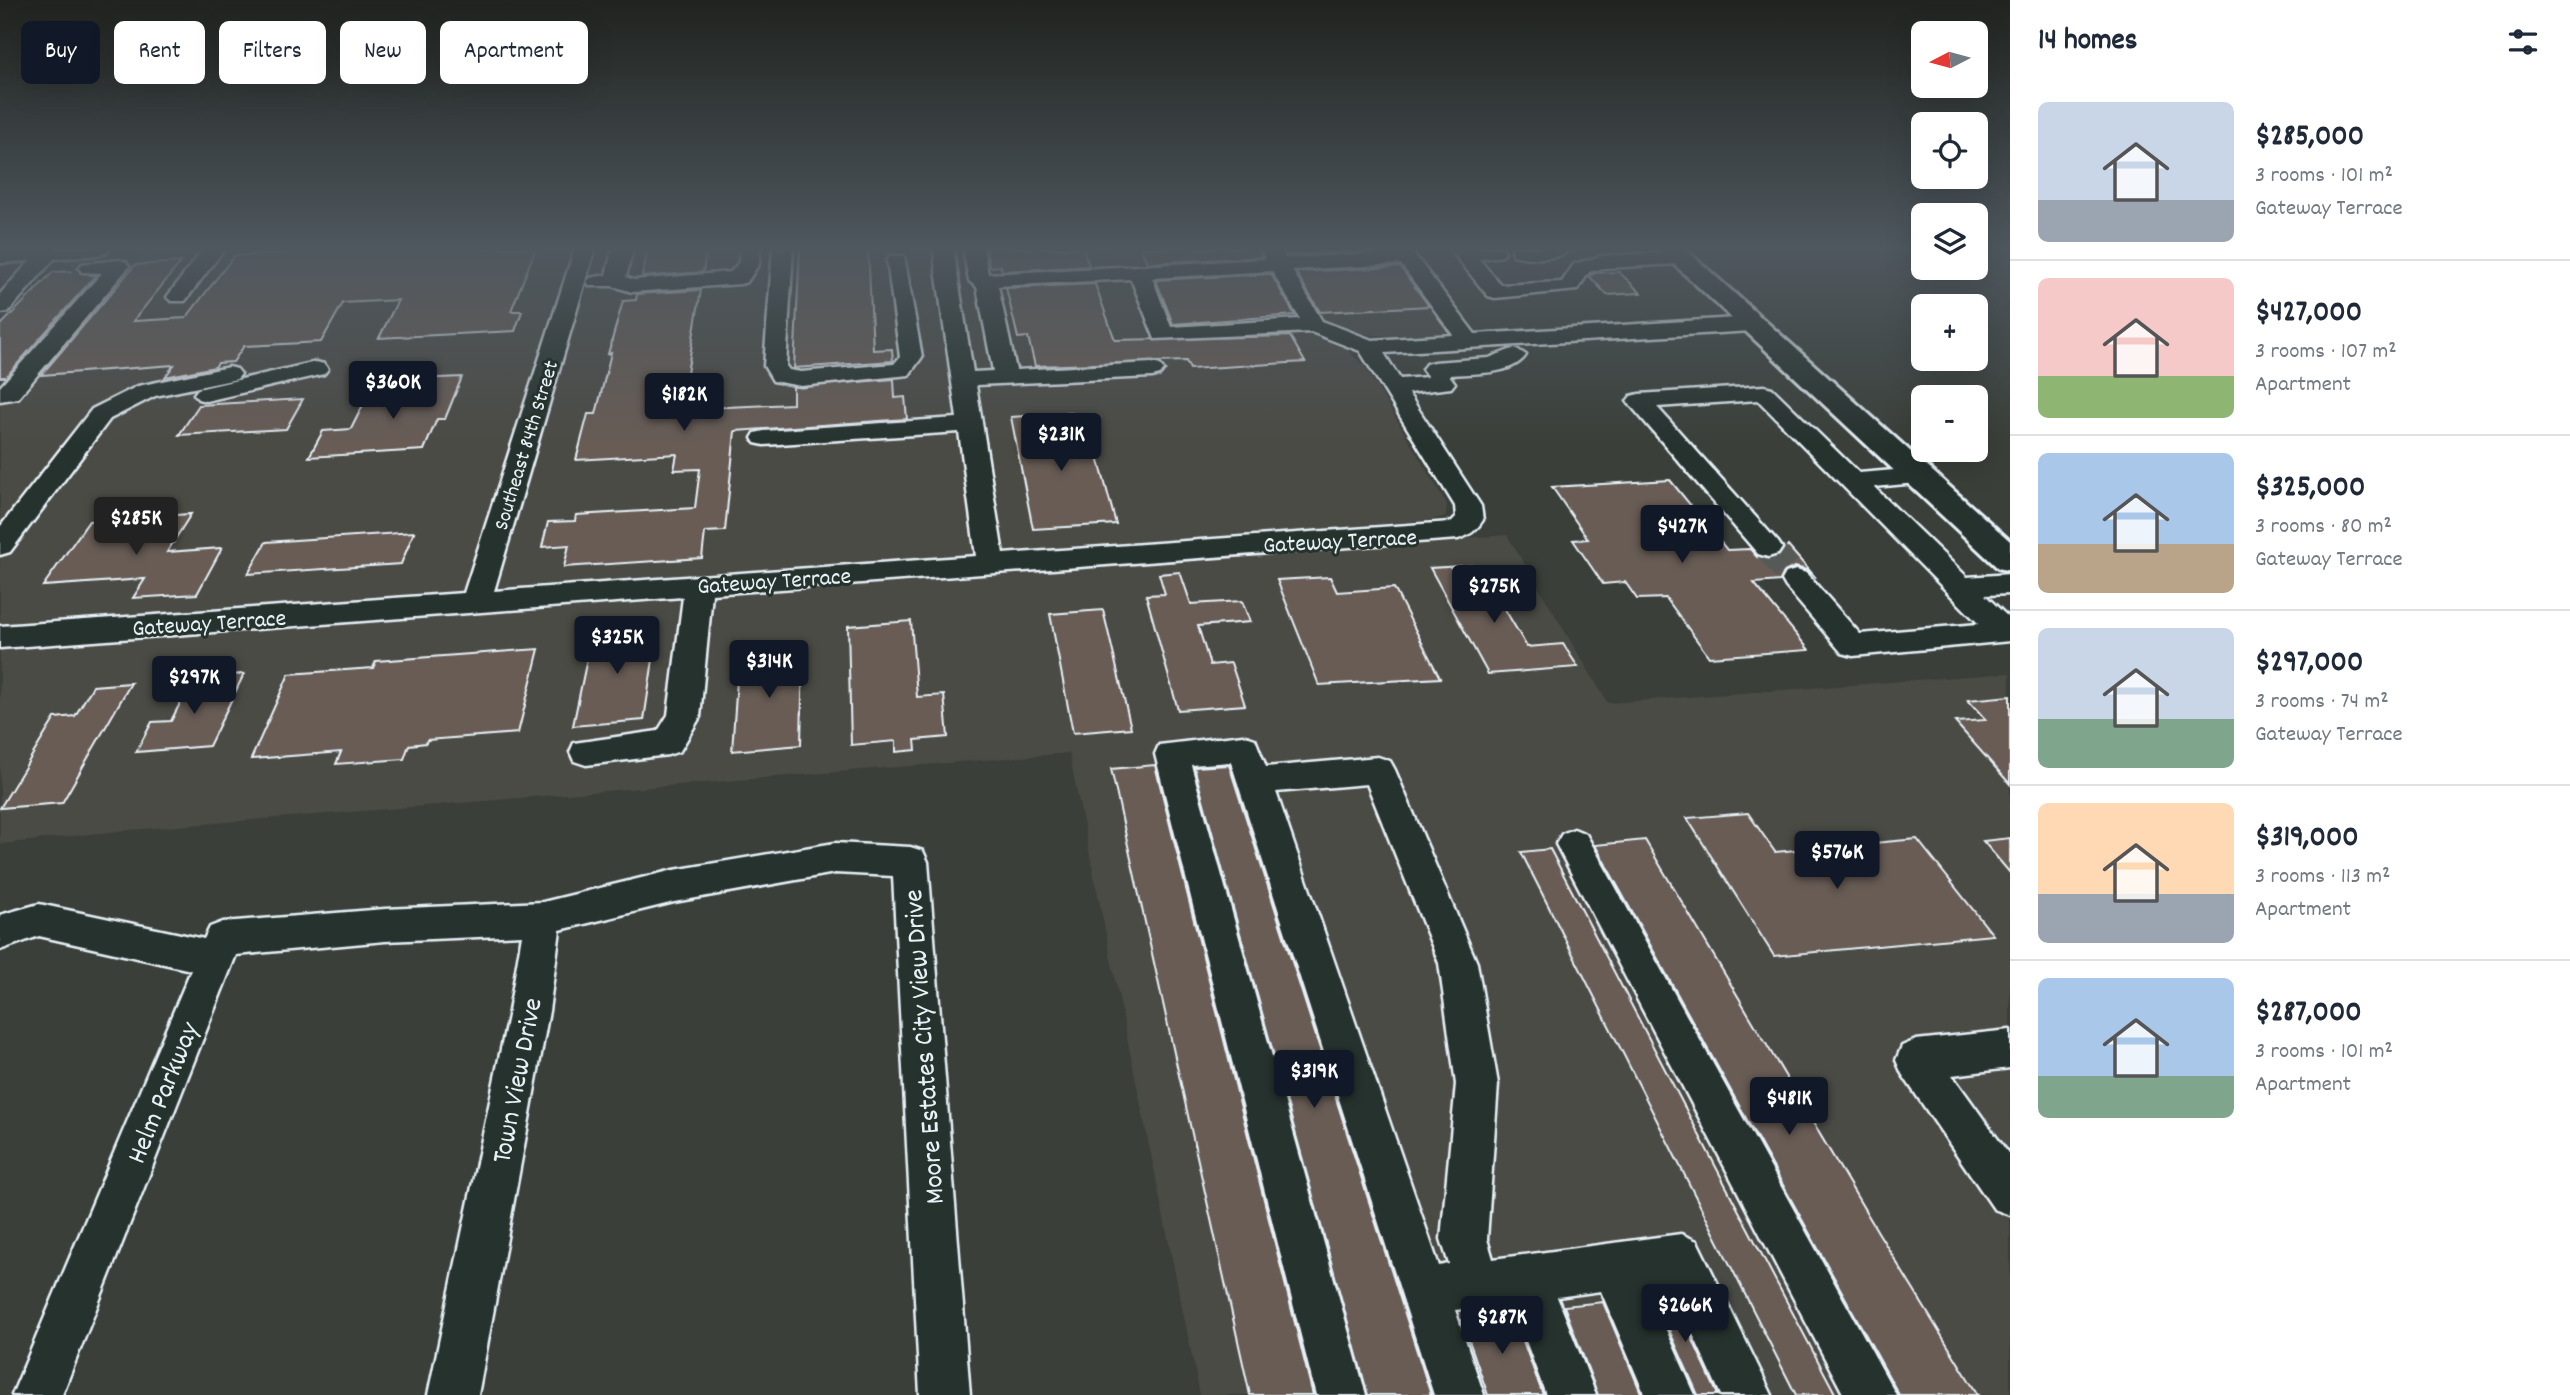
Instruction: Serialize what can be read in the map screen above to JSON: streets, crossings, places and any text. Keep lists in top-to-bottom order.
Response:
{
  "streets": {
    "street": [
      "Southeast 84th Street",
      "Gateway Terrace",
      "Moore Estates City View Drive",
      "Town View Drive",
      "Helm Parkway"
    ]
  },
  "crossings": [
    ["Southeast 84th Street", "Gateway Terrace"],
    ["Moore Estates City View Drive", "Town View Drive"],
    ["Moore Estates City View Drive", "Helm Parkway"],
    ["Town View Drive", "Helm Parkway"]
  ],
  "north": "left",
  "page": {
    "heading": "14 homes",
    "map_buttons": ["+", "−"],
    "chip": [
      "Buy",
      "Rent",
      "Filters",
      "New",
      "Apartment"
    ],
    "list": [
      {
        "name": "$285,000",
        "note": "3 rooms · 101 m² · Gateway Terrace"
      },
      {
        "name": "$427,000",
        "note": "3 rooms · 107 m² · Apartment"
      },
      {
        "name": "$325,000",
        "note": "3 rooms · 80 m² · Gateway Terrace"
      },
      {
        "name": "$297,000",
        "note": "3 rooms · 74 m² · Gateway Terrace"
      },
      {
        "name": "$319,000",
        "note": "3 rooms · 113 m² · Apartment"
      },
      {
        "name": "$287,000",
        "note": "3 rooms · 101 m² · Apartment"
      }
    ],
    "price": [
      "$360K",
      "$182K",
      "$231K",
      "$285K",
      "$427K",
      "$275K",
      "$325K",
      "$314K",
      "$297K",
      "$576K",
      "$319K",
      "$481K",
      "$266K",
      "$287K"
    ]
  }
}
